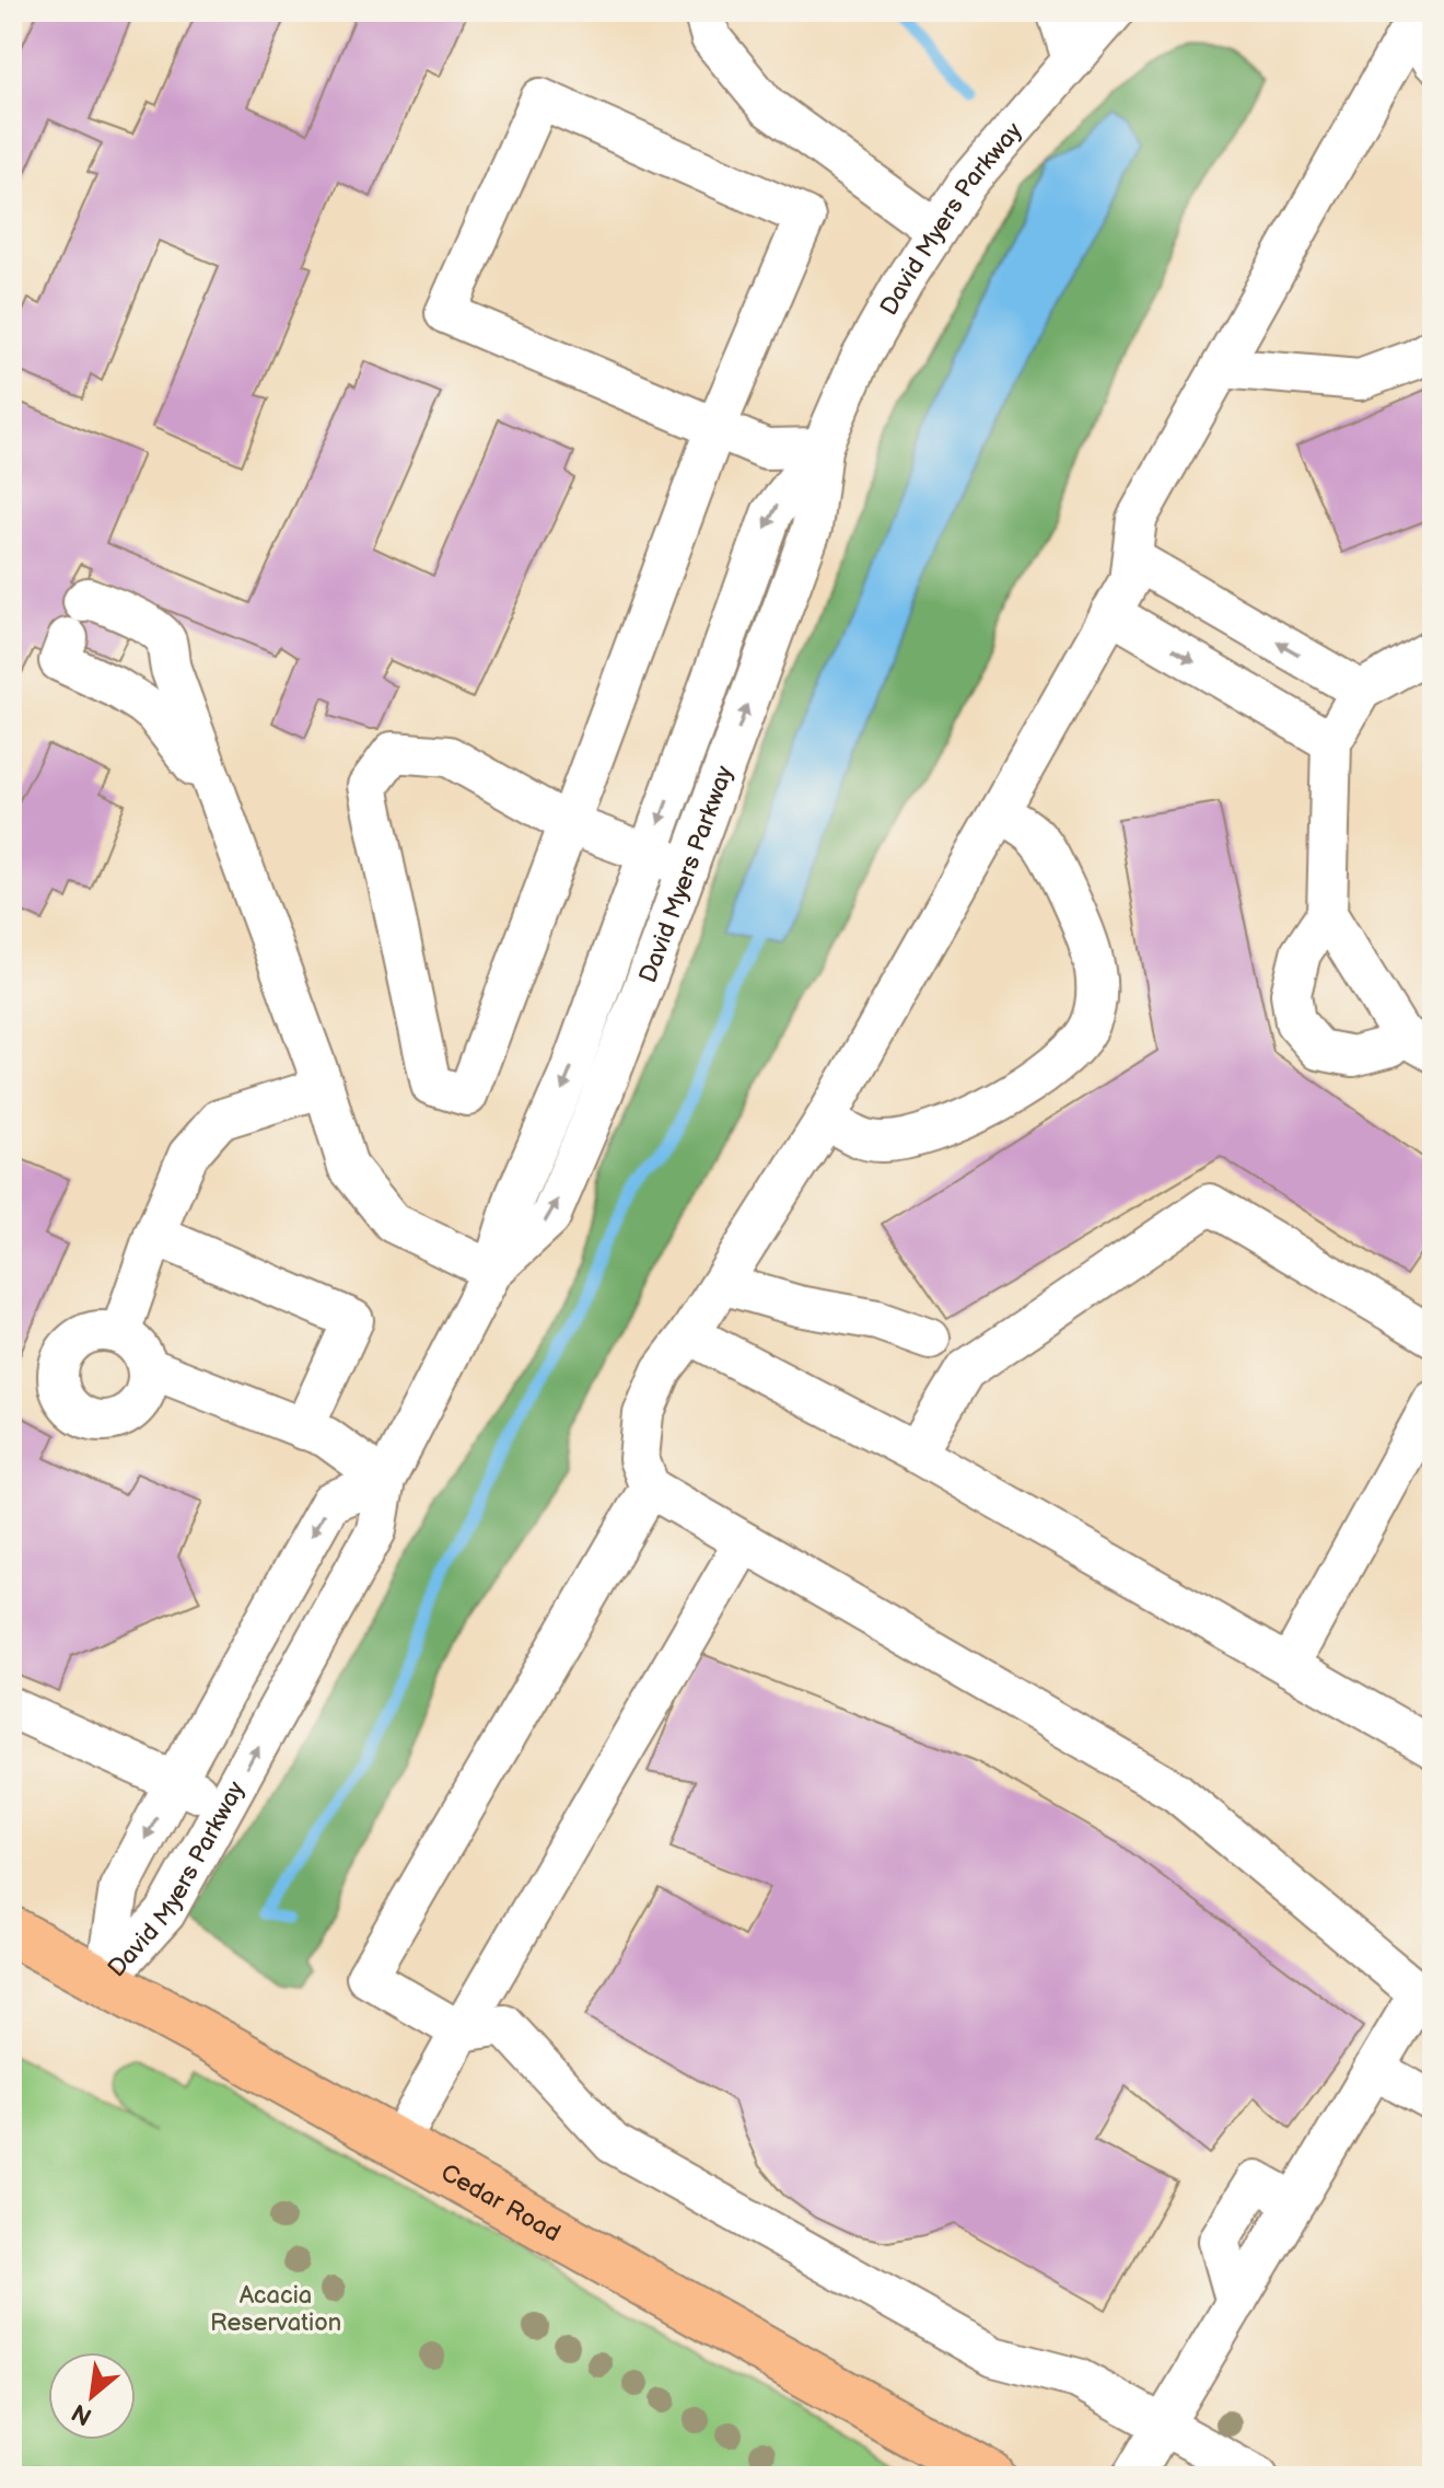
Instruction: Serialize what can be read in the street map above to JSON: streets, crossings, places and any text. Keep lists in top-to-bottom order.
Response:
{
  "streets": {
    "main road": ["Cedar Road"],
    "street": ["David Myers Parkway"]
  },
  "crossings": [
    ["David Myers Parkway", "Cedar Road"]
  ],
  "parks": ["Acacia Reservation"],
  "north": "bottom left"
}
